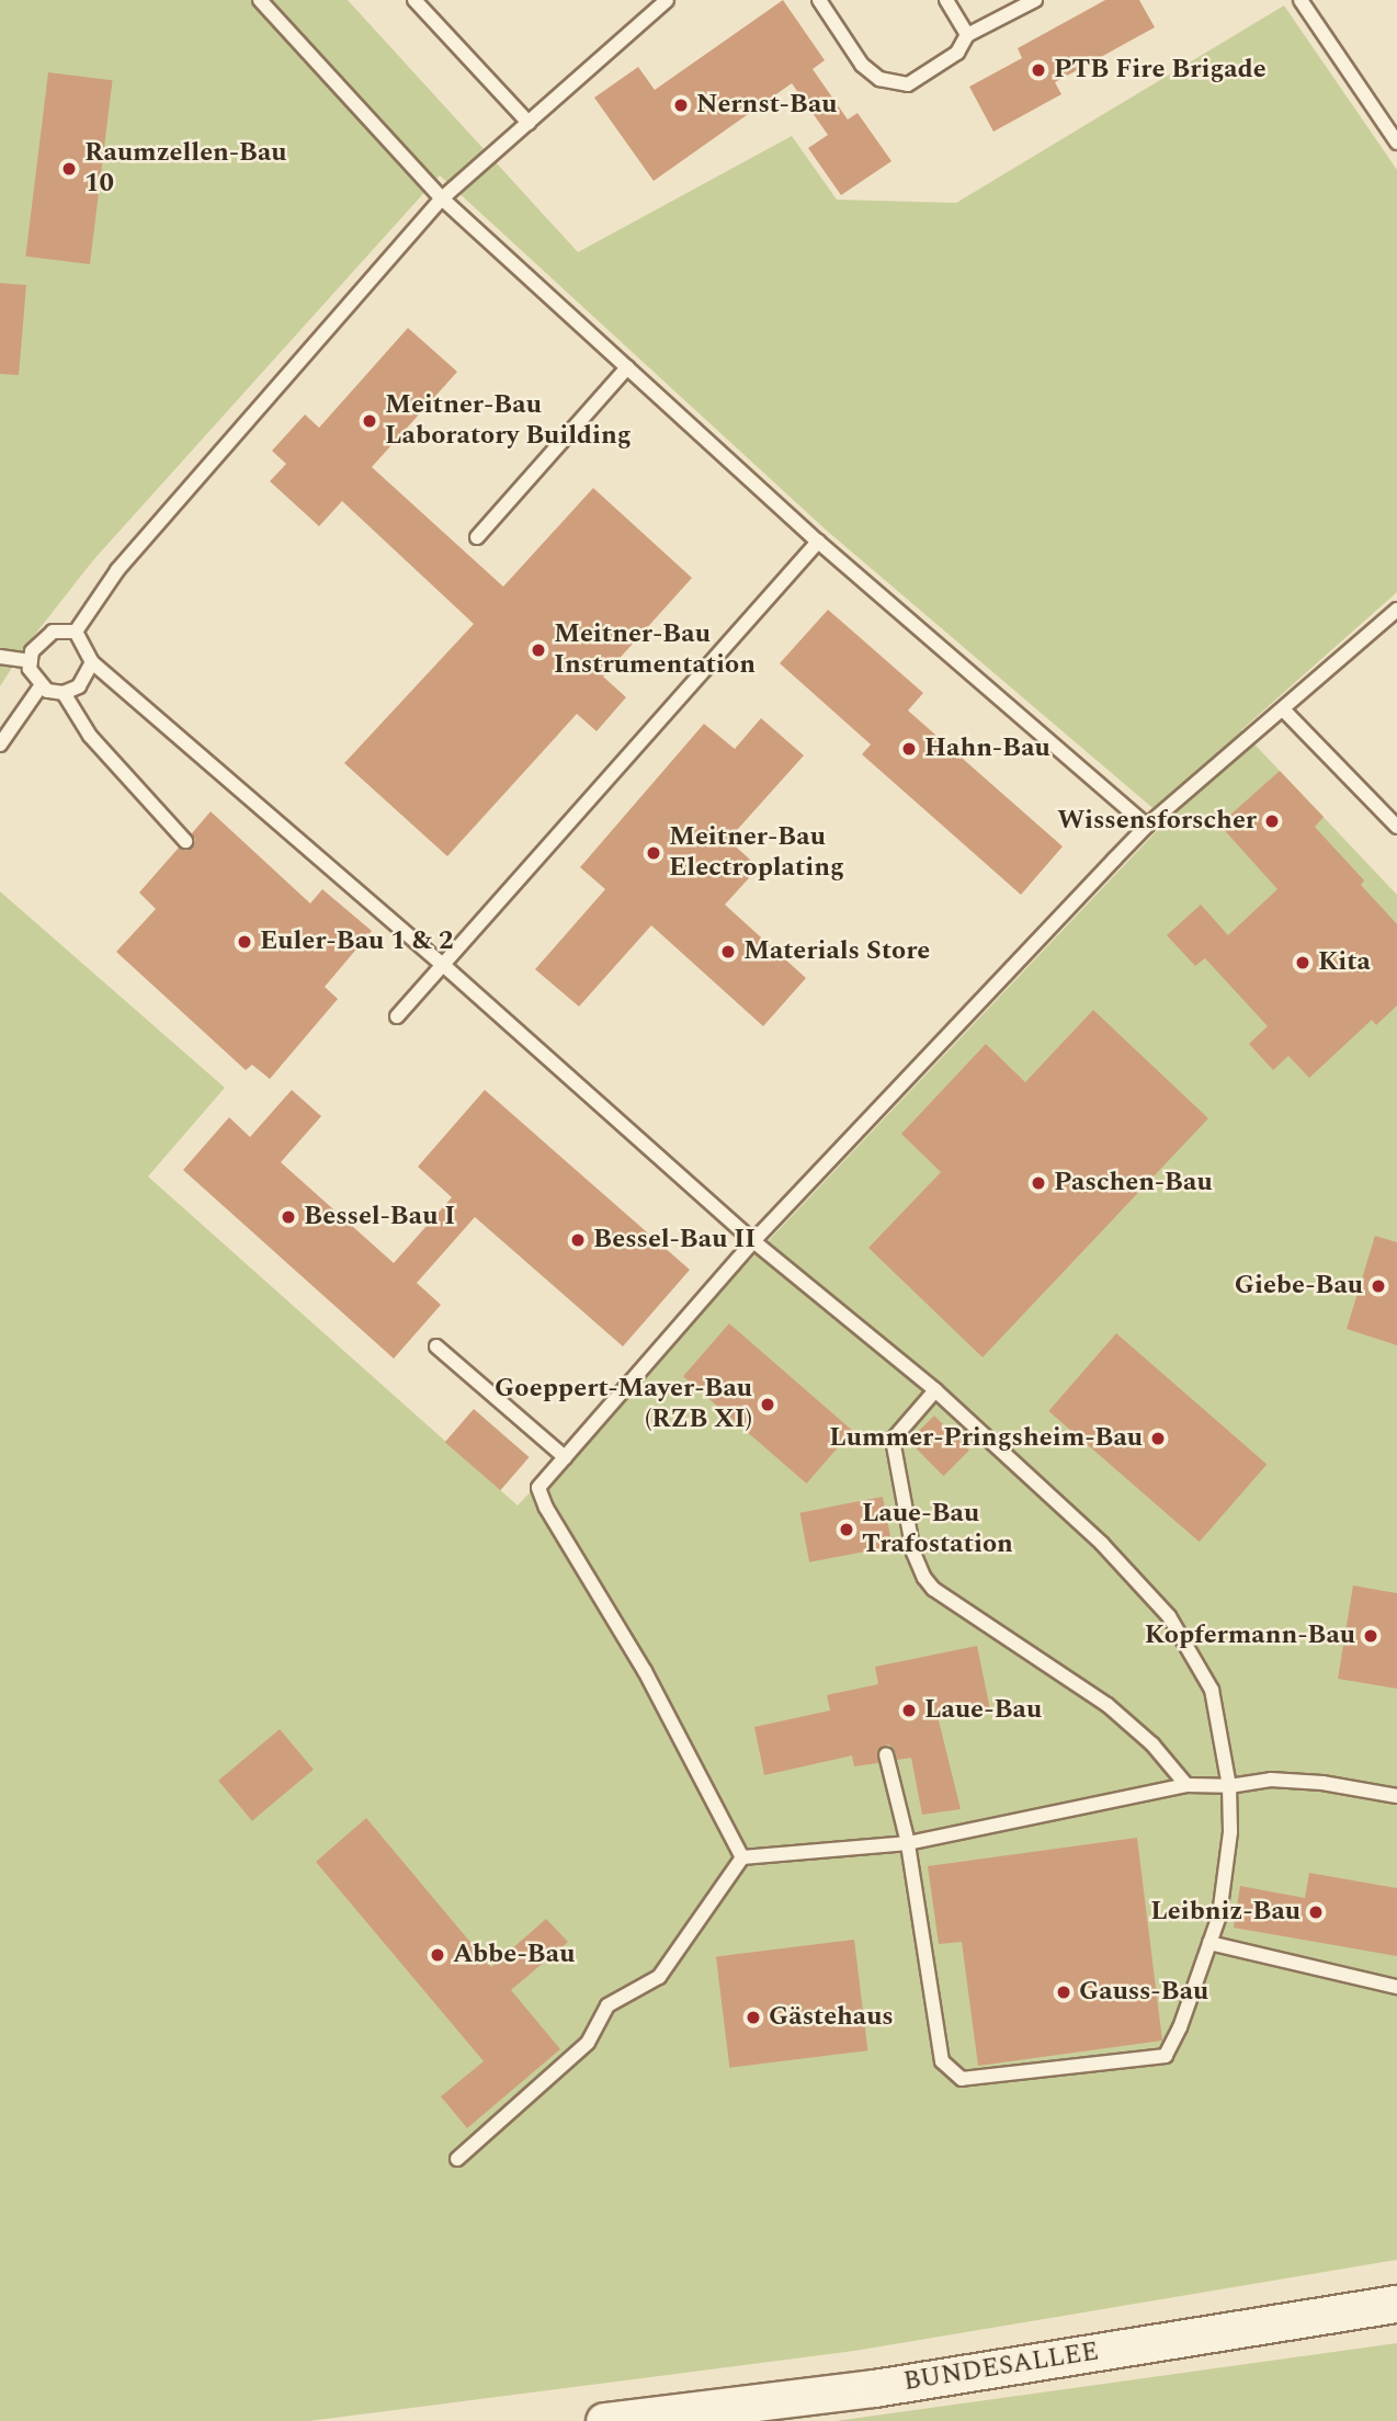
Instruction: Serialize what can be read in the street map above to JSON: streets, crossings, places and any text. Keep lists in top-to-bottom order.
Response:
{
  "streets": {
    "main road": ["BUNDESALLEE"]
  },
  "places": [
    "PTB Fire Brigade",
    "Nernst-Bau",
    "Raumzellen-Bau 10",
    "Meitner-Bau Laboratory Building",
    "Meitner-Bau Instrumentation",
    "Hahn-Bau",
    "Wissensforscher",
    "Meitner-Bau Electroplating",
    "Euler-Bau 1 & 2",
    "Materials Store",
    "Kita",
    "Paschen-Bau",
    "Bessel-Bau I",
    "Bessel-Bau II",
    "Giebe-Bau",
    "Goeppert-Mayer-Bau (RZB XI)",
    "Lummer-Pringsheim-Bau",
    "Laue-Bau Trafostation",
    "Kopfermann-Bau",
    "Laue-Bau",
    "Leibniz-Bau",
    "Abbe-Bau",
    "Gauss-Bau",
    "Gästehaus"
  ]
}
